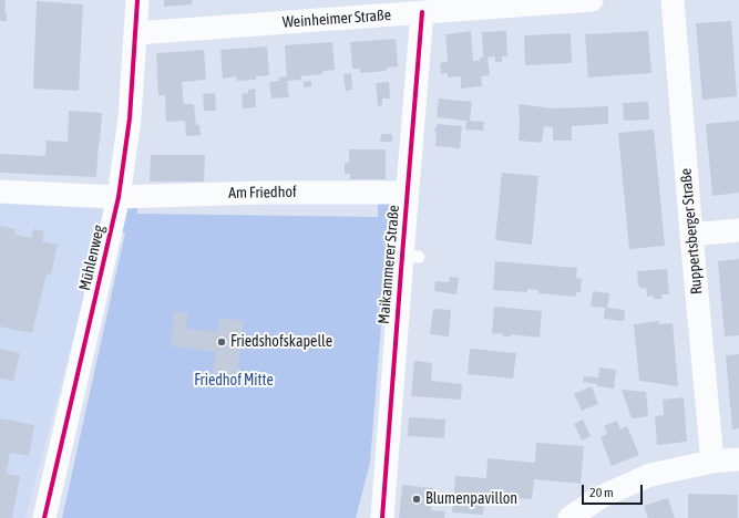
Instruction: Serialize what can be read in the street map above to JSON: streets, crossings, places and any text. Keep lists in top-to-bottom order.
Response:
{
  "streets": {
    "street": [
      "Weinheimer Straße",
      "Am Friedhof",
      "Ruppertsberger Straße",
      "Mühlenweg",
      "Maikammerer Straße"
    ]
  },
  "crossings": [
    ["Weinheimer Straße", "Mühlenweg"],
    ["Weinheimer Straße", "Maikammerer Straße"],
    ["Am Friedhof", "Mühlenweg"],
    ["Am Friedhof", "Maikammerer Straße"]
  ],
  "parks": ["Friedhof Mitte"],
  "places": ["Friedshofskapelle", "Blumenpavillon"],
  "scale_bar": "20 m"
}
